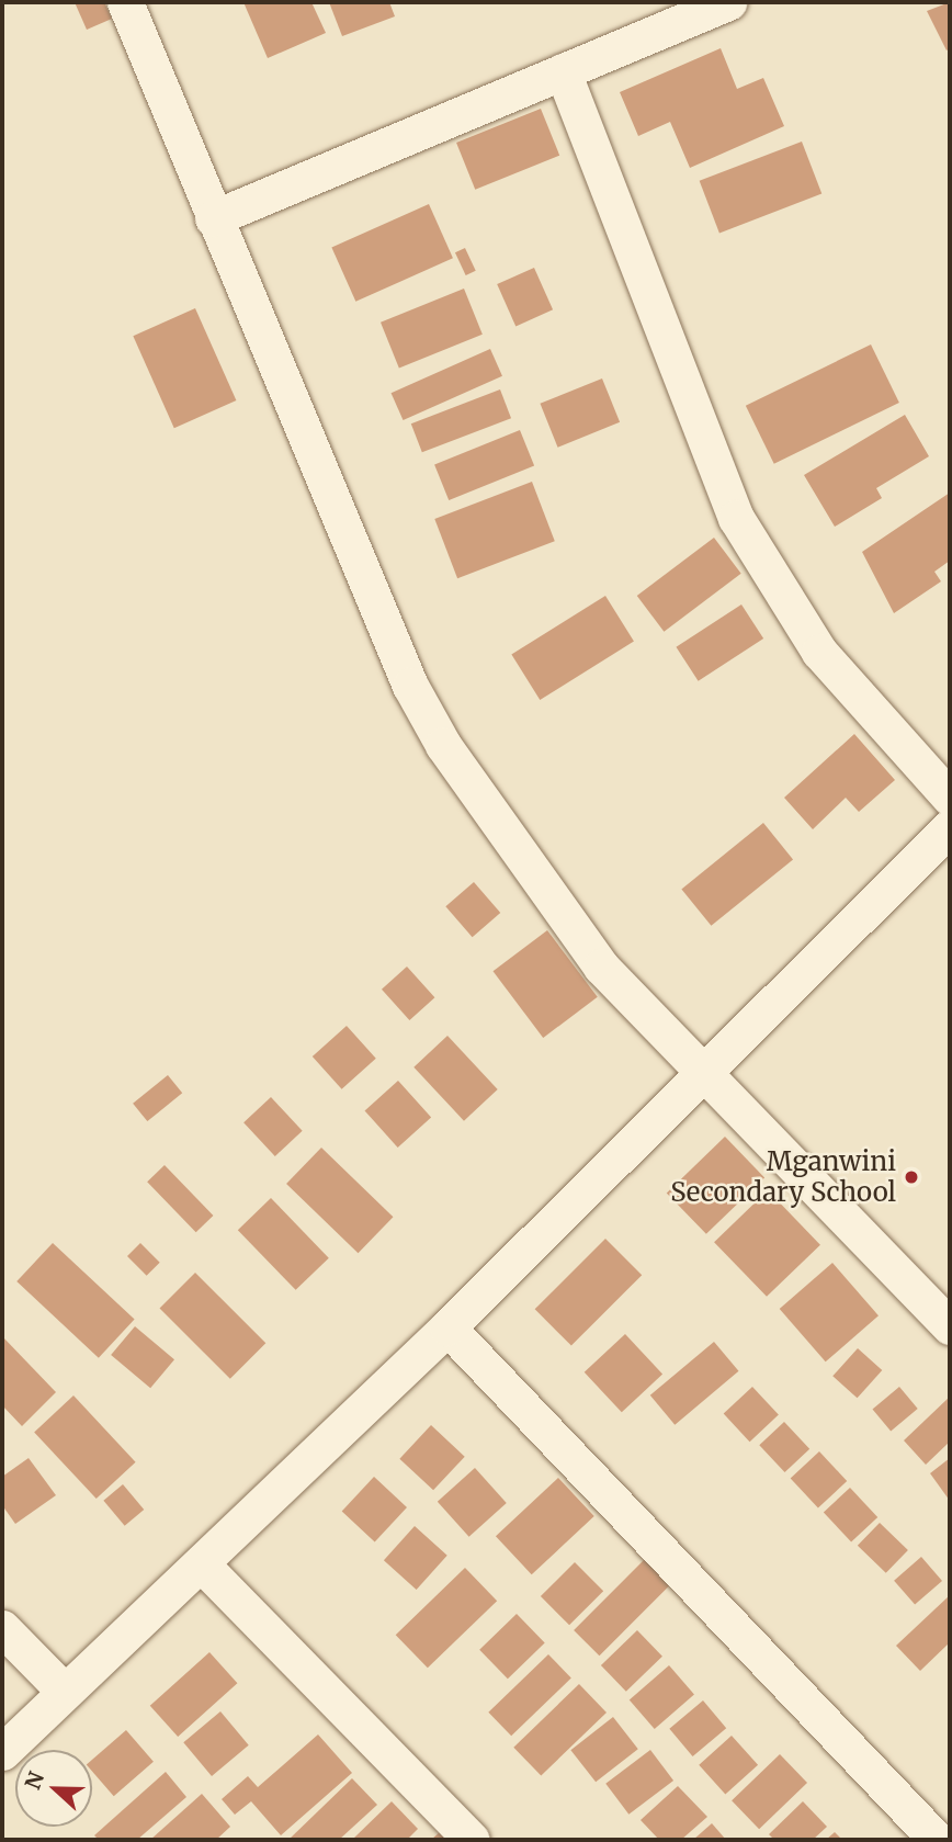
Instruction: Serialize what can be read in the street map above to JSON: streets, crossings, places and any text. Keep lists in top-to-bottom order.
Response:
{
  "places": ["Mganwini Secondary School"],
  "north": "left"
}
